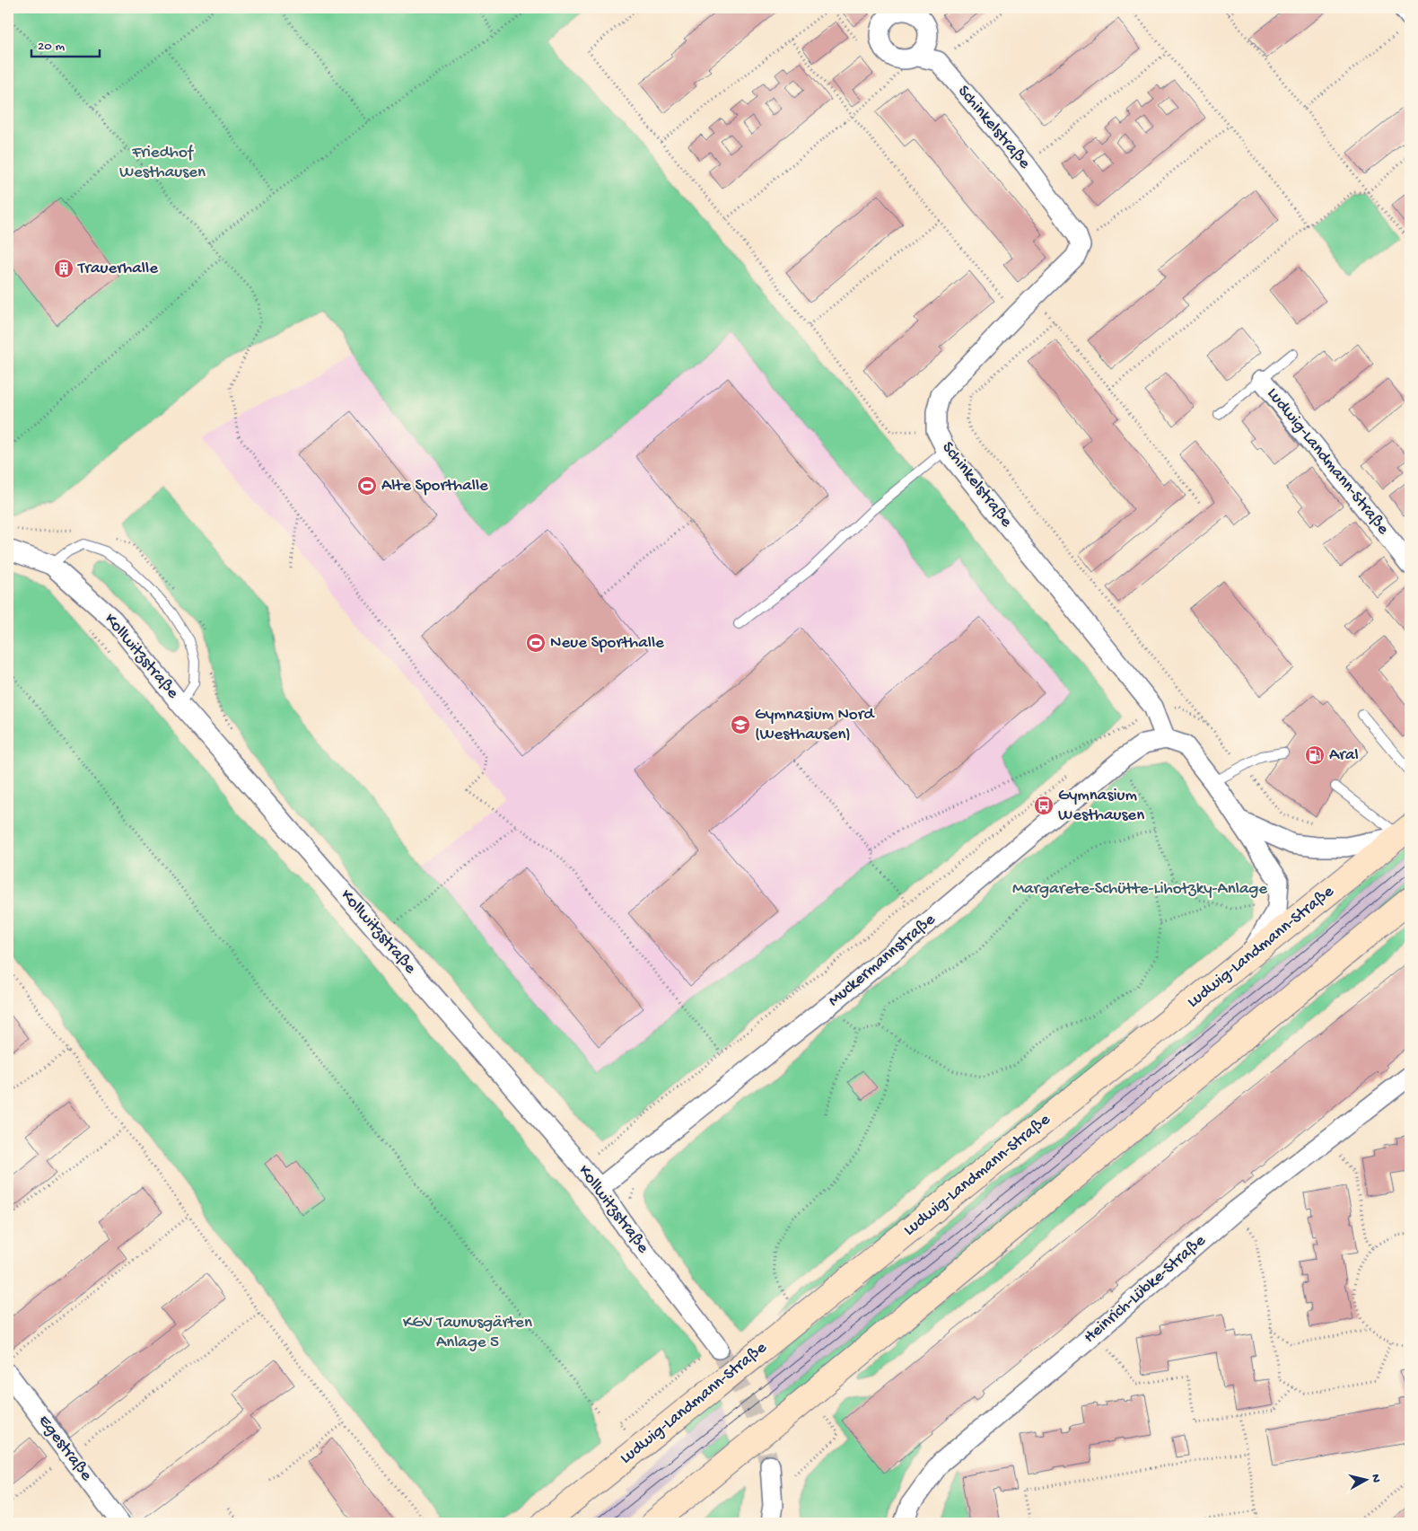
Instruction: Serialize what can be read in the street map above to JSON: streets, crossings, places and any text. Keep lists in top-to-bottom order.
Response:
{
  "streets": {
    "main road": ["Ludwig-Landmann-Straße"],
    "street": [
      "Schinkelstraße",
      "Kollwitzstraße",
      "Muckermannstraße",
      "Heinrich-Lübke-Straße",
      "Egestraße"
    ]
  },
  "crossings": [
    ["Schinkelstraße", "Muckermannstraße"],
    ["Kollwitzstraße", "Muckermannstraße"]
  ],
  "parks": ["Friedhof Westhausen", "Margarete-Schütte-Lihotzky-Anlage", "KGV Taunusgärten Anlage 5"],
  "places": {
    "building": ["Trauerhalle"],
    "sports": ["Alte Sporthalle", "Neue Sporthalle"],
    "school or university": ["Gymnasium Nord (Westhausen)"],
    "fuel station": ["Aral"],
    "bus stop": ["Gymnasium Westhausen"]
  },
  "scale_bar": "20 m",
  "north": "right"
}
